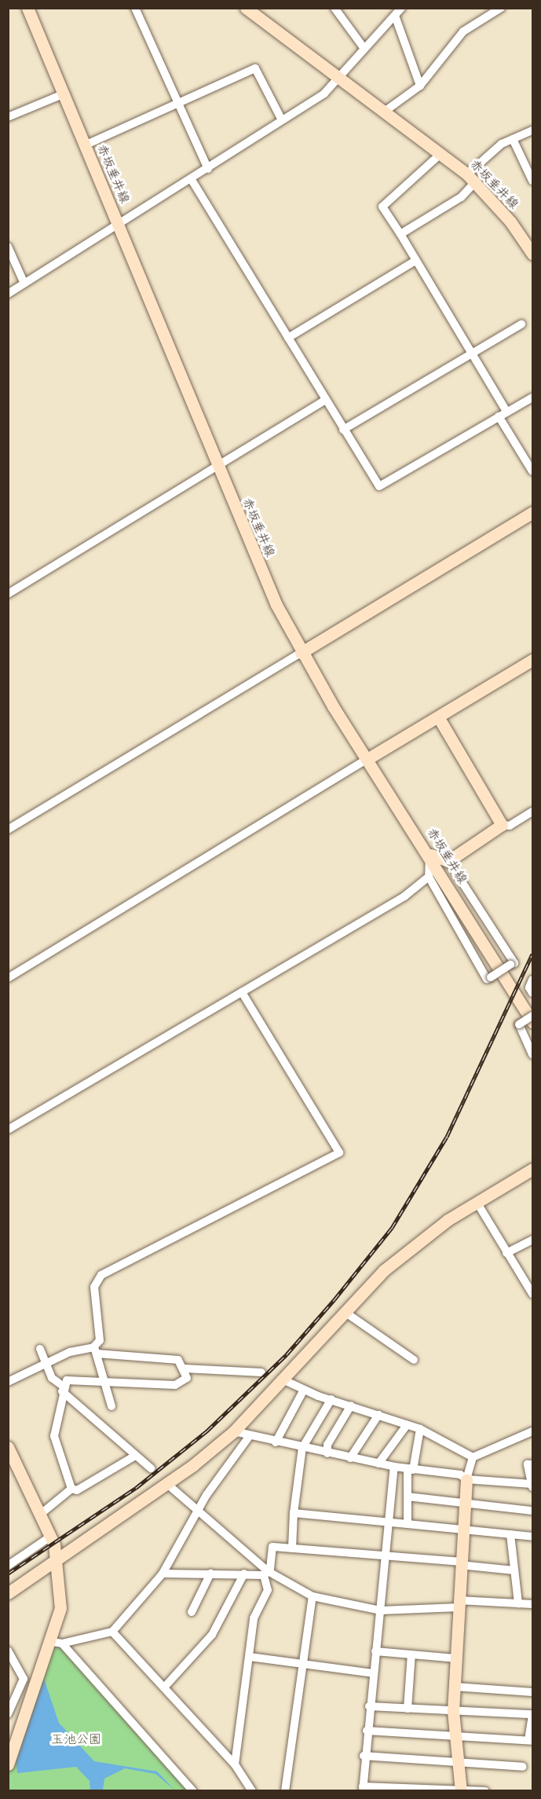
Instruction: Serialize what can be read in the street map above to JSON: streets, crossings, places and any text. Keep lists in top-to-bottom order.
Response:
{
  "streets": {
    "street": ["赤坂垂井線"]
  },
  "parks": ["玉池公園"]
}
